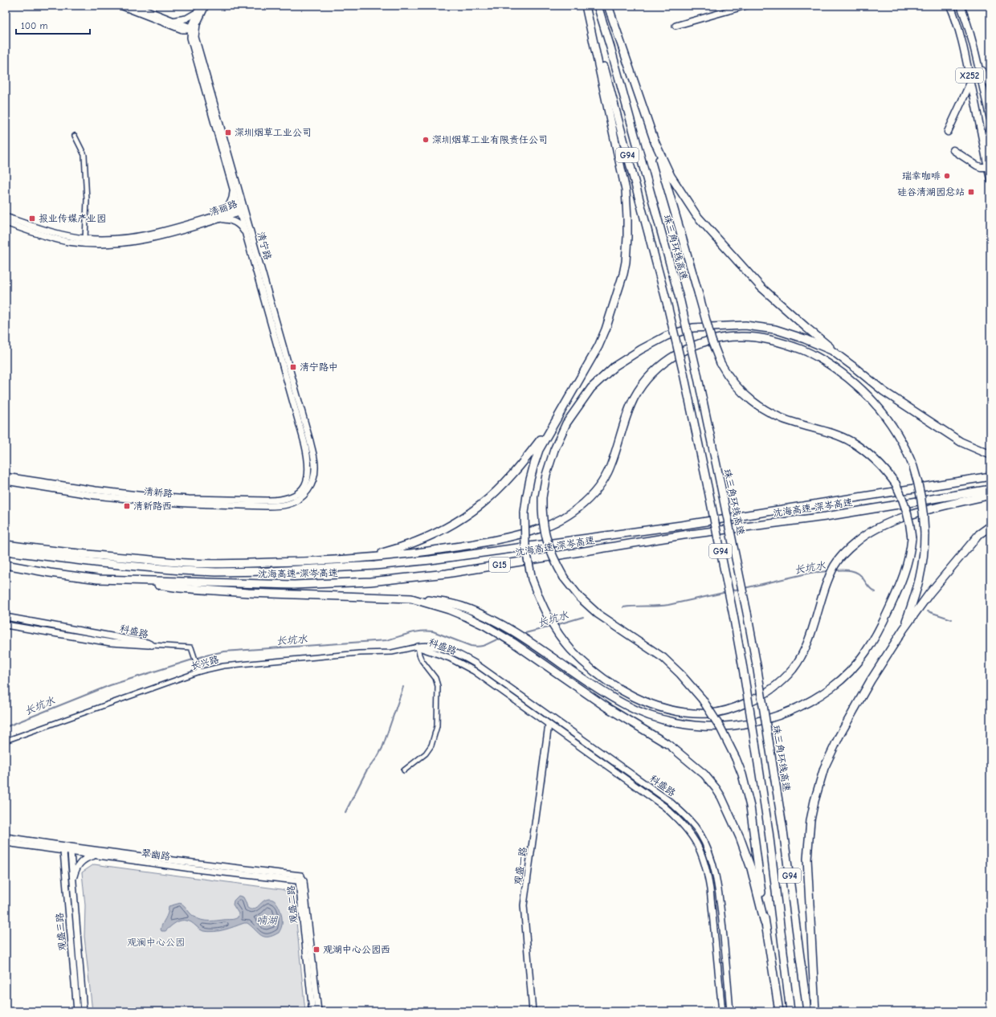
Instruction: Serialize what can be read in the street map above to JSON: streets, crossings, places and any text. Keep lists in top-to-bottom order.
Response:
{
  "streets": {
    "highway": [
      "G94",
      "珠三角环线高速",
      "沈海高速 深岑高速",
      "G15"
    ],
    "main road": ["X252"],
    "street": [
      "清丽路",
      "清宁路",
      "清新路",
      "科盛路",
      "长兴路",
      "翠幽路",
      "观盛一路",
      "观盛二路",
      "观盛三路"
    ]
  },
  "crossings": [
    ["清丽路", "清宁路"],
    ["清宁路", "清新路"],
    ["科盛路", "长兴路"],
    ["科盛路", "观盛一路"],
    ["翠幽路", "观盛二路"],
    ["翠幽路", "观盛三路"]
  ],
  "water": ["长坑水", "喃湖"],
  "parks": ["观澜中心公园"],
  "places": {
    "transit": [
      "深圳烟草工业公司",
      "硅谷清湖园总站",
      "报业传媒产业园",
      "清宁路中",
      "清新路西",
      "观湖中心公园西"
    ],
    "other": ["深圳烟草工业有限责任公司", "瑞幸咖啡"]
  },
  "scale_bar": "100 m"
}
